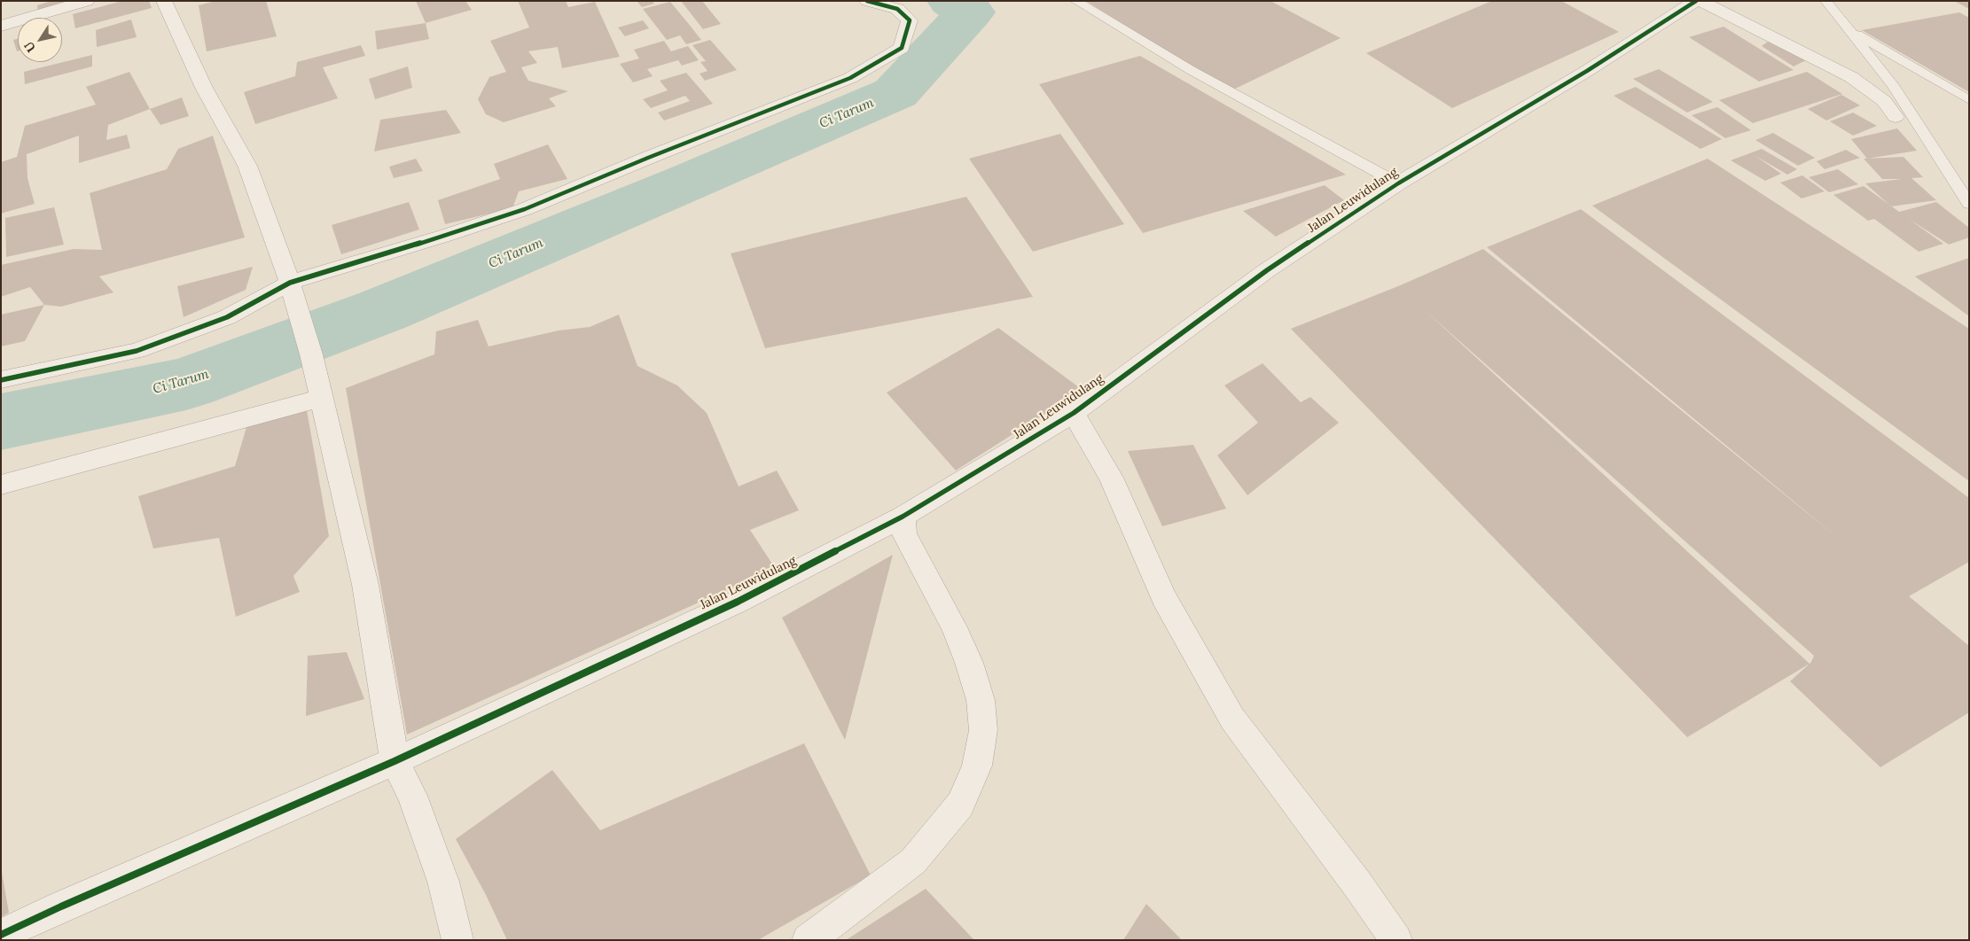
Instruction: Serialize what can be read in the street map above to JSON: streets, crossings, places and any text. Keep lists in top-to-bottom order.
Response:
{
  "streets": {
    "street": ["Jalan Leuwidulang"]
  },
  "water": ["Ci Tarum"],
  "north": "bottom left"
}
